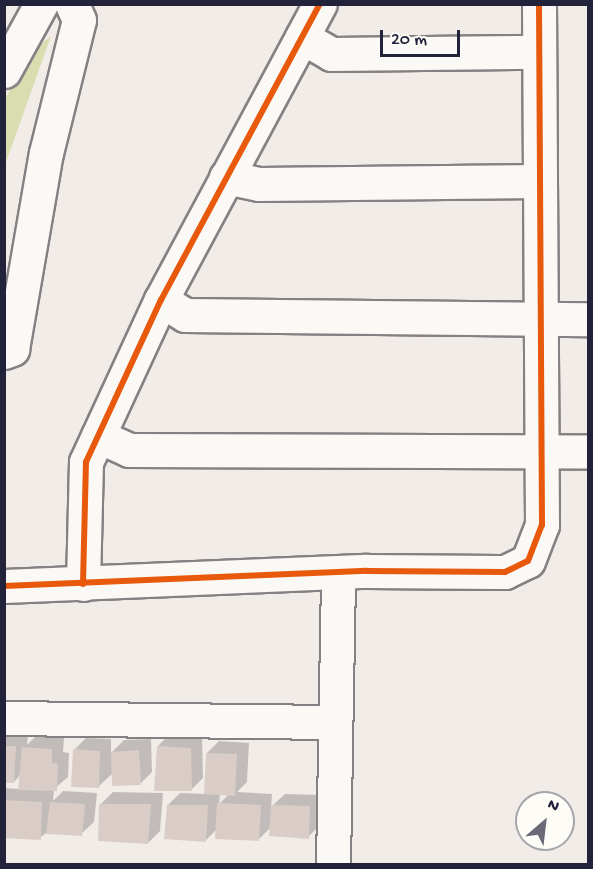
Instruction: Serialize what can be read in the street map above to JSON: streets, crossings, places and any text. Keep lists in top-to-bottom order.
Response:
{
  "scale_bar": "20 m",
  "north": "top right"
}
